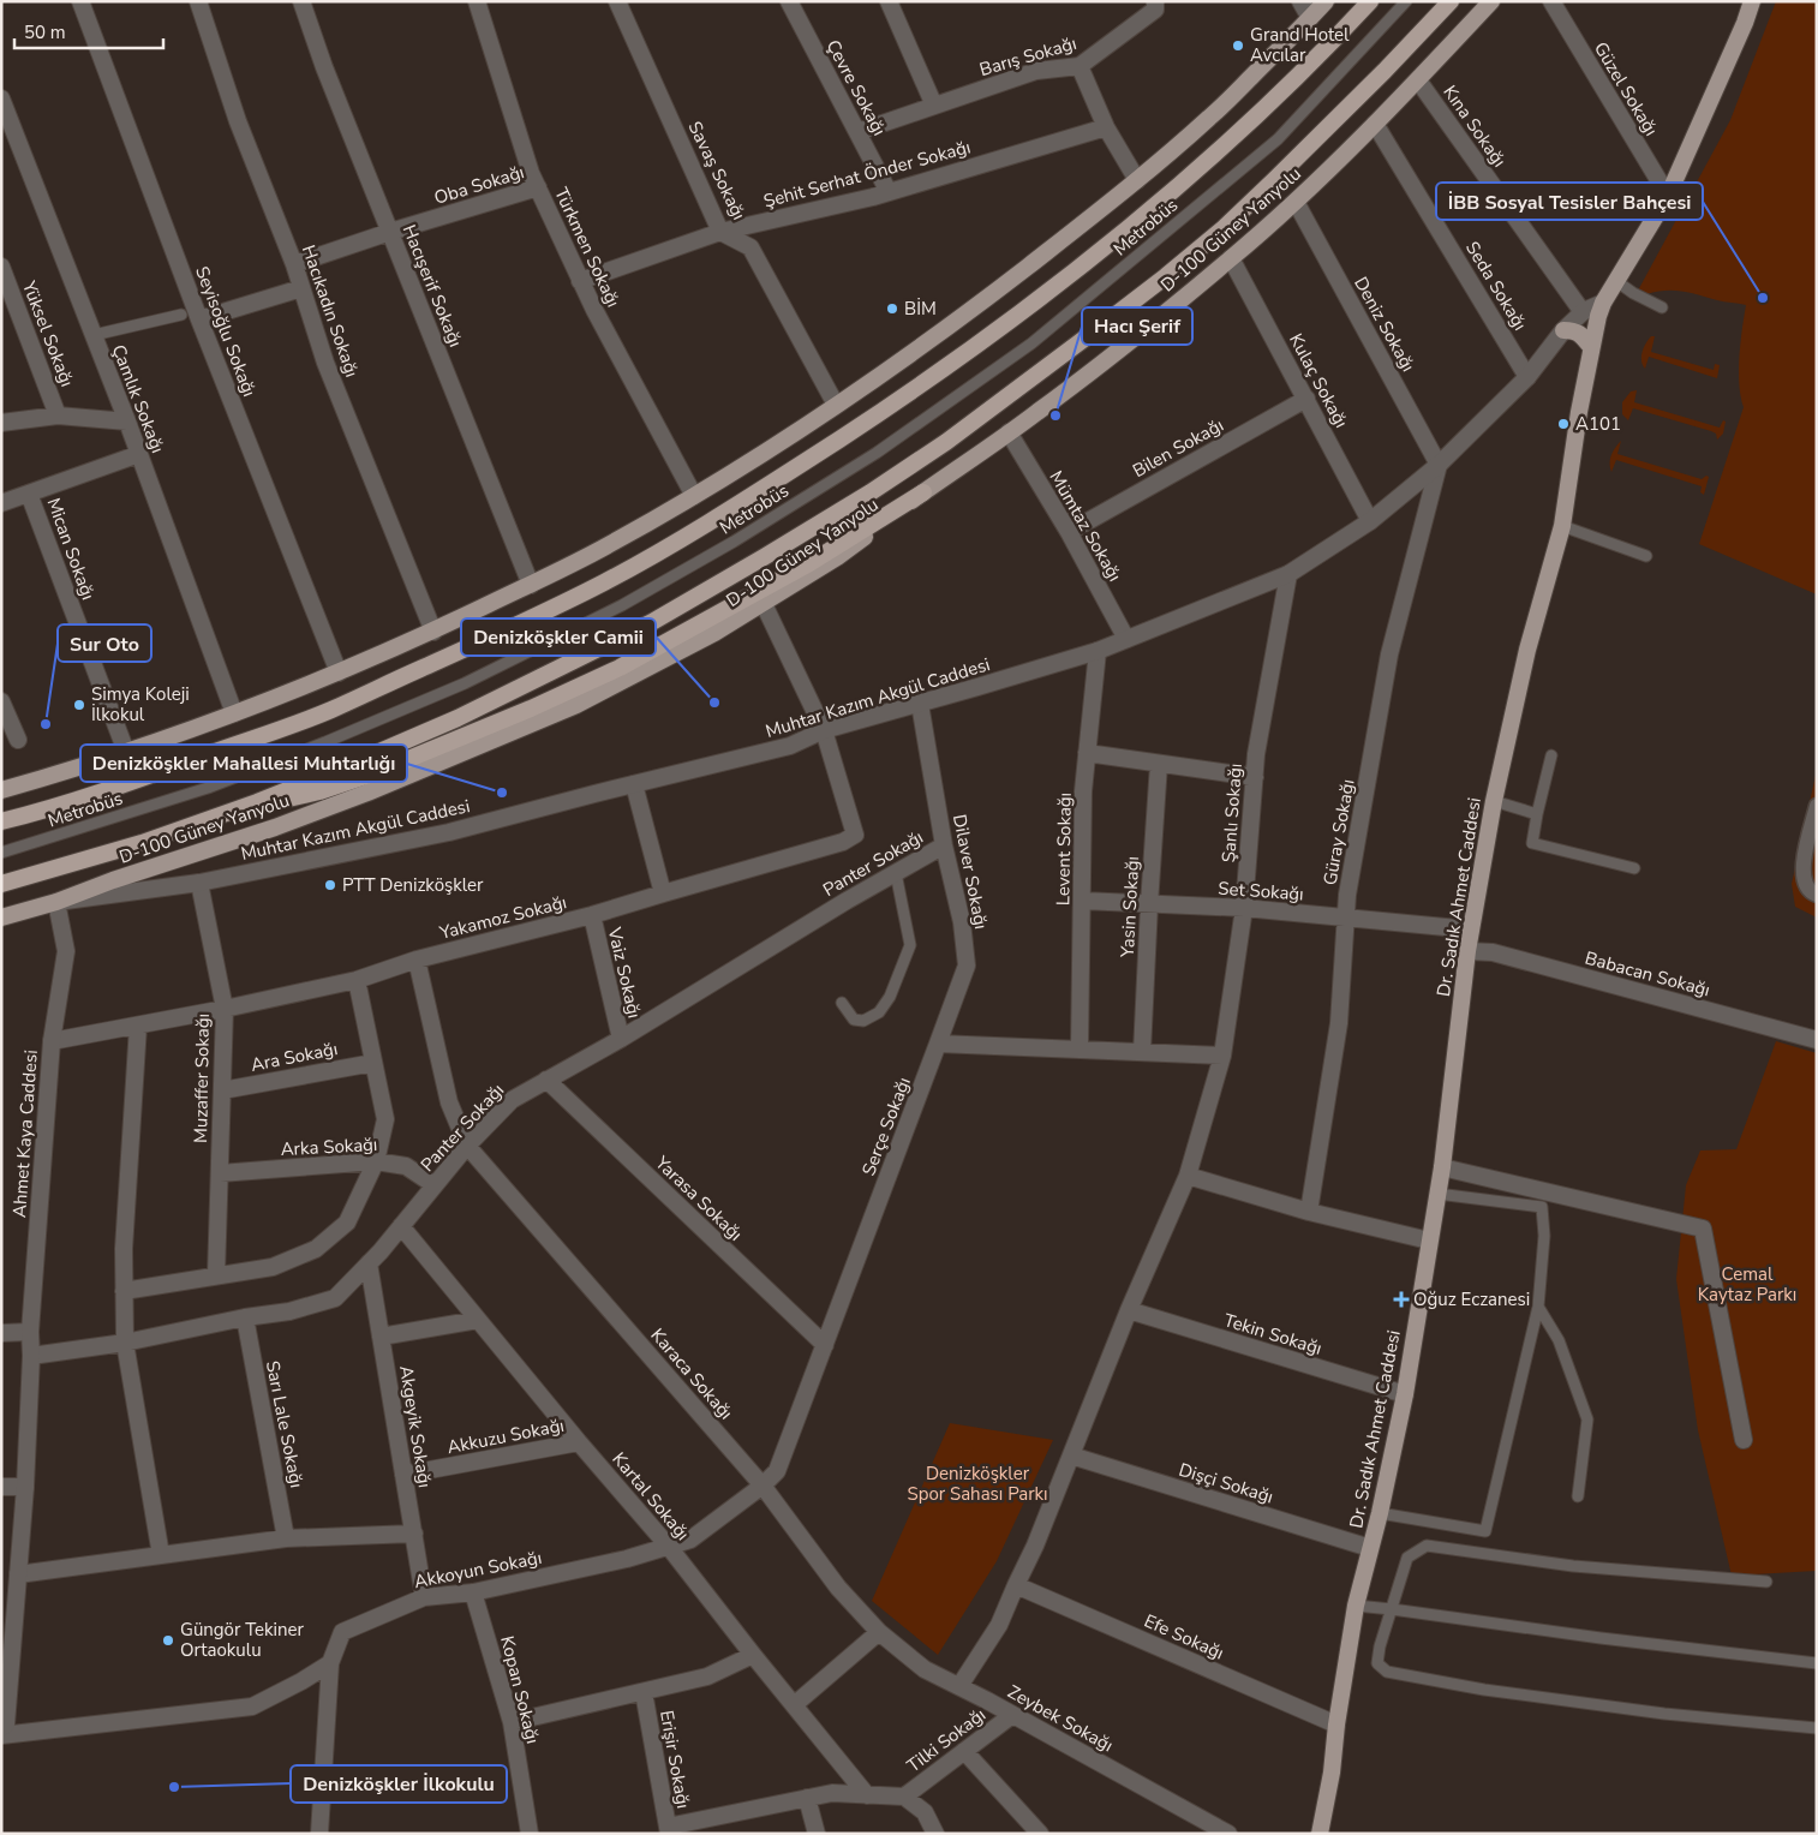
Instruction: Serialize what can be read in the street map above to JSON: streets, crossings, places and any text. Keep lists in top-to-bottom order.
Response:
{
  "streets": {
    "main road": ["D-100 Güney Yanyolu", "Dr. Sadık Ahmet Caddesi"],
    "street": [
      "Barış Sokağı",
      "Çevre Sokağı",
      "Güzel Sokağı",
      "Kına Sokağı",
      "Savaş Sokağı",
      "Şehit Serhat Önder Sokağı",
      "Oba Sokağı",
      "Türkmen Sokağı",
      "Hacışerif Sokağı",
      "Seda Sokağı",
      "Hacıkadın Sokağı",
      "Deniz Sokağı",
      "Seyisoğlu Sokağı",
      "Yüksel Sokağı",
      "Kulaç Sokağı",
      "Çamlık Sokağı",
      "Bilen Sokağı",
      "Mümtaz Sokağı",
      "Mican Sokağı",
      "Muhtar Kazım Akgül Caddesi",
      "Şanlı Sokağı",
      "Güray Sokağı",
      "Levent Sokağı",
      "Panter Sokağı",
      "Dilaver Sokağı",
      "Set Sokağı",
      "Yasin Sokağı",
      "Yakamoz Sokağı",
      "Vaiz Sokağı",
      "Babacan Sokağı",
      "Ara Sokağı",
      "Muzaffer Sokağı",
      "Serçe Sokağı",
      "Ahmet Kaya Caddesi",
      "Arka Sokağı",
      "Yarasa Sokağı",
      "Tekin Sokağı",
      "Karaca Sokağı",
      "Sarı Lale Sokağı",
      "Akgeyik Sokağı",
      "Akkuzu Sokağı",
      "Dişçi Sokağı",
      "Kartal Sokağı",
      "Akkoyun Sokağı",
      "Efe Sokağı",
      "Kopan Sokağı",
      "Zeybek Sokağı",
      "Tilki Sokağı",
      "Erişir Sokağı"
    ],
    "lane": ["Metrobüs"]
  },
  "crossings": [
    ["Barış Sokağı", "Çevre Sokağı"],
    ["Çevre Sokağı", "Şehit Serhat Önder Sokağı"],
    ["Güzel Sokağı", "Dr. Sadık Ahmet Caddesi"],
    ["Kına Sokağı", "D-100 Güney Yanyolu"],
    ["Kına Sokağı", "Muhtar Kazım Akgül Caddesi"],
    ["Savaş Sokağı", "Şehit Serhat Önder Sokağı"],
    ["Şehit Serhat Önder Sokağı", "Türkmen Sokağı"],
    ["Oba Sokağı", "Türkmen Sokağı"],
    ["Oba Sokağı", "Hacışerif Sokağı"],
    ["Oba Sokağı", "Hacıkadın Sokağı"],
    ["D-100 Güney Yanyolu", "Seda Sokağı"],
    ["D-100 Güney Yanyolu", "Deniz Sokağı"],
    ["D-100 Güney Yanyolu", "Kulaç Sokağı"],
    ["D-100 Güney Yanyolu", "Mümtaz Sokağı"],
    ["D-100 Güney Yanyolu", "Muhtar Kazım Akgül Caddesi"],
    ["D-100 Güney Yanyolu", "Ahmet Kaya Caddesi"],
    ["Seda Sokağı", "Muhtar Kazım Akgül Caddesi"],
    ["Deniz Sokağı", "Muhtar Kazım Akgül Caddesi"],
    ["Deniz Sokağı", "Güray Sokağı"],
    ["Kulaç Sokağı", "Bilen Sokağı"],
    ["Kulaç Sokağı", "Muhtar Kazım Akgül Caddesi"],
    ["Bilen Sokağı", "Mümtaz Sokağı"],
    ["Mümtaz Sokağı", "Muhtar Kazım Akgül Caddesi"],
    ["Muhtar Kazım Akgül Caddesi", "Şanlı Sokağı"],
    ["Muhtar Kazım Akgül Caddesi", "Güray Sokağı"],
    ["Muhtar Kazım Akgül Caddesi", "Levent Sokağı"],
    ["Muhtar Kazım Akgül Caddesi", "Dilaver Sokağı"],
    ["Muhtar Kazım Akgül Caddesi", "Dr. Sadık Ahmet Caddesi"],
    ["Muhtar Kazım Akgül Caddesi", "Yakamoz Sokağı"],
    ["Muhtar Kazım Akgül Caddesi", "Muzaffer Sokağı"],
    ["Muhtar Kazım Akgül Caddesi", "Ahmet Kaya Caddesi"],
    ["Şanlı Sokağı", "Set Sokağı"],
    ["Şanlı Sokağı", "Tekin Sokağı"],
    ["Şanlı Sokağı", "Dişçi Sokağı"],
    ["Şanlı Sokağı", "Efe Sokağı"],
    ["Şanlı Sokağı", "Zeybek Sokağı"],
    ["Güray Sokağı", "Set Sokağı"],
    ["Levent Sokağı", "Set Sokağı"],
    ["Panter Sokağı", "Dilaver Sokağı"],
    ["Panter Sokağı", "Vaiz Sokağı"],
    ["Panter Sokağı", "Ahmet Kaya Caddesi"],
    ["Panter Sokağı", "Arka Sokağı"],
    ["Panter Sokağı", "Yarasa Sokağı"],
    ["Panter Sokağı", "Karaca Sokağı"],
    ["Panter Sokağı", "Sarı Lale Sokağı"],
    ["Panter Sokağı", "Akgeyik Sokağı"],
    ["Panter Sokağı", "Kartal Sokağı"],
    ["Dilaver Sokağı", "Serçe Sokağı"],
    ["Set Sokağı", "Dr. Sadık Ahmet Caddesi"],
    ["Set Sokağı", "Yasin Sokağı"],
    ["Dr. Sadık Ahmet Caddesi", "Babacan Sokağı"],
    ["Dr. Sadık Ahmet Caddesi", "Tekin Sokağı"],
    ["Dr. Sadık Ahmet Caddesi", "Dişçi Sokağı"],
    ["Dr. Sadık Ahmet Caddesi", "Efe Sokağı"],
    ["Yakamoz Sokağı", "Vaiz Sokağı"],
    ["Yakamoz Sokağı", "Muzaffer Sokağı"],
    ["Yakamoz Sokağı", "Ahmet Kaya Caddesi"],
    ["Yakamoz Sokağı", "Karaca Sokağı"],
    ["Ara Sokağı", "Muzaffer Sokağı"],
    ["Muzaffer Sokağı", "Arka Sokağı"],
    ["Serçe Sokağı", "Yarasa Sokağı"],
    ["Serçe Sokağı", "Karaca Sokağı"],
    ["Serçe Sokağı", "Akkoyun Sokağı"],
    ["Karaca Sokağı", "Akkoyun Sokağı"],
    ["Karaca Sokağı", "Zeybek Sokağı"],
    ["Akgeyik Sokağı", "Akkuzu Sokağı"],
    ["Akgeyik Sokağı", "Akkoyun Sokağı"],
    ["Akkuzu Sokağı", "Kartal Sokağı"],
    ["Kartal Sokağı", "Akkoyun Sokağı"],
    ["Akkoyun Sokağı", "Kopan Sokağı"],
    ["Zeybek Sokağı", "Tilki Sokağı"]
  ],
  "parks": ["Cemal Kaytaz Parkı", "Denizköşkler Spor Sahası Parkı"],
  "places": {
    "other": [
      "Grand Hotel Avcılar",
      "İBB Sosyal Tesisler Bahçesi",
      "BİM",
      "Hacı Şerif",
      "A101",
      "Denizköşkler Camii",
      "Simya Koleji İlkokul",
      "Sur Oto",
      "Denizköşkler Mahallesi Muhtarlığı",
      "PTT Denizköşkler",
      "Güngör Tekiner Ortaokulu",
      "Denizköşkler İlkokulu"
    ],
    "health": ["Oğuz Eczanesi"]
  },
  "scale_bar": "50 m"
}
